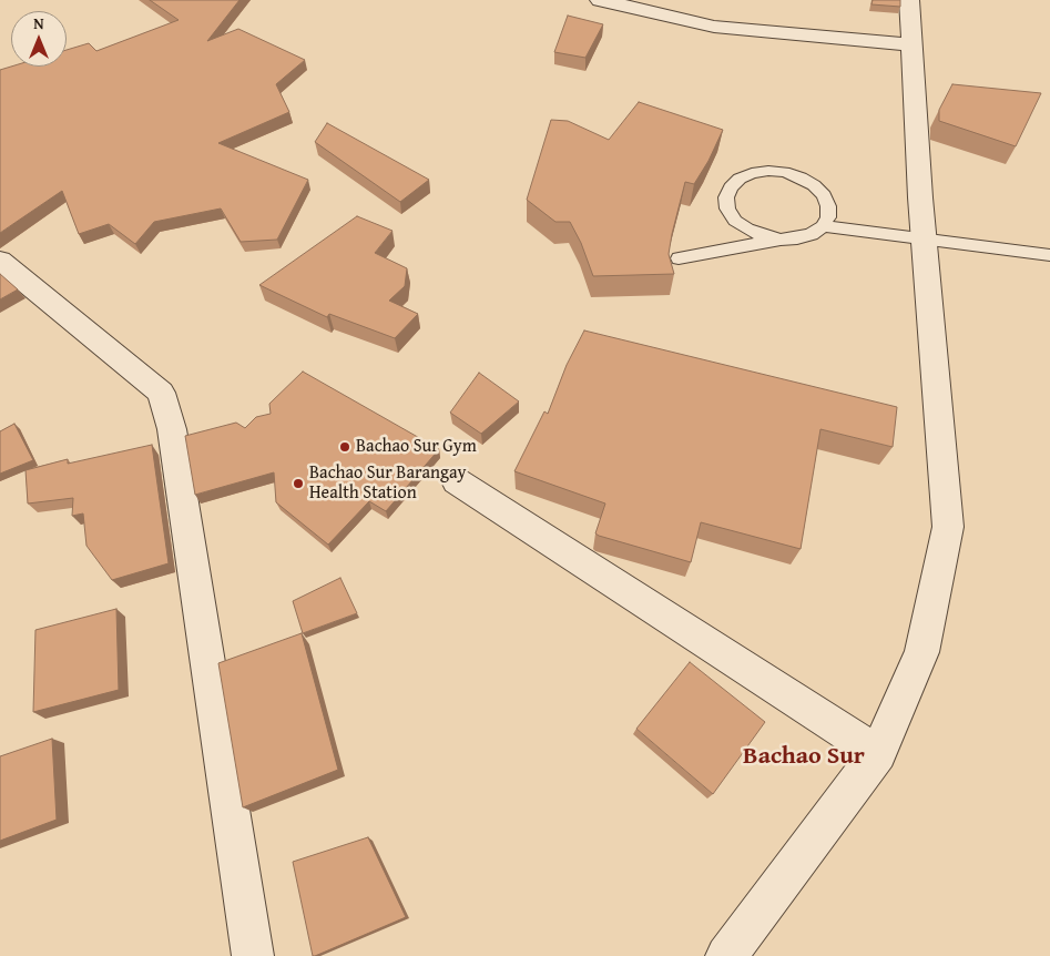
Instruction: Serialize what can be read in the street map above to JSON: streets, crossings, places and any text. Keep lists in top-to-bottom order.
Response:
{
  "districts": ["Bachao Sur"],
  "places": ["Bachao Sur Gym", "Bachao Sur Barangay Health Station"],
  "north": "top"
}
